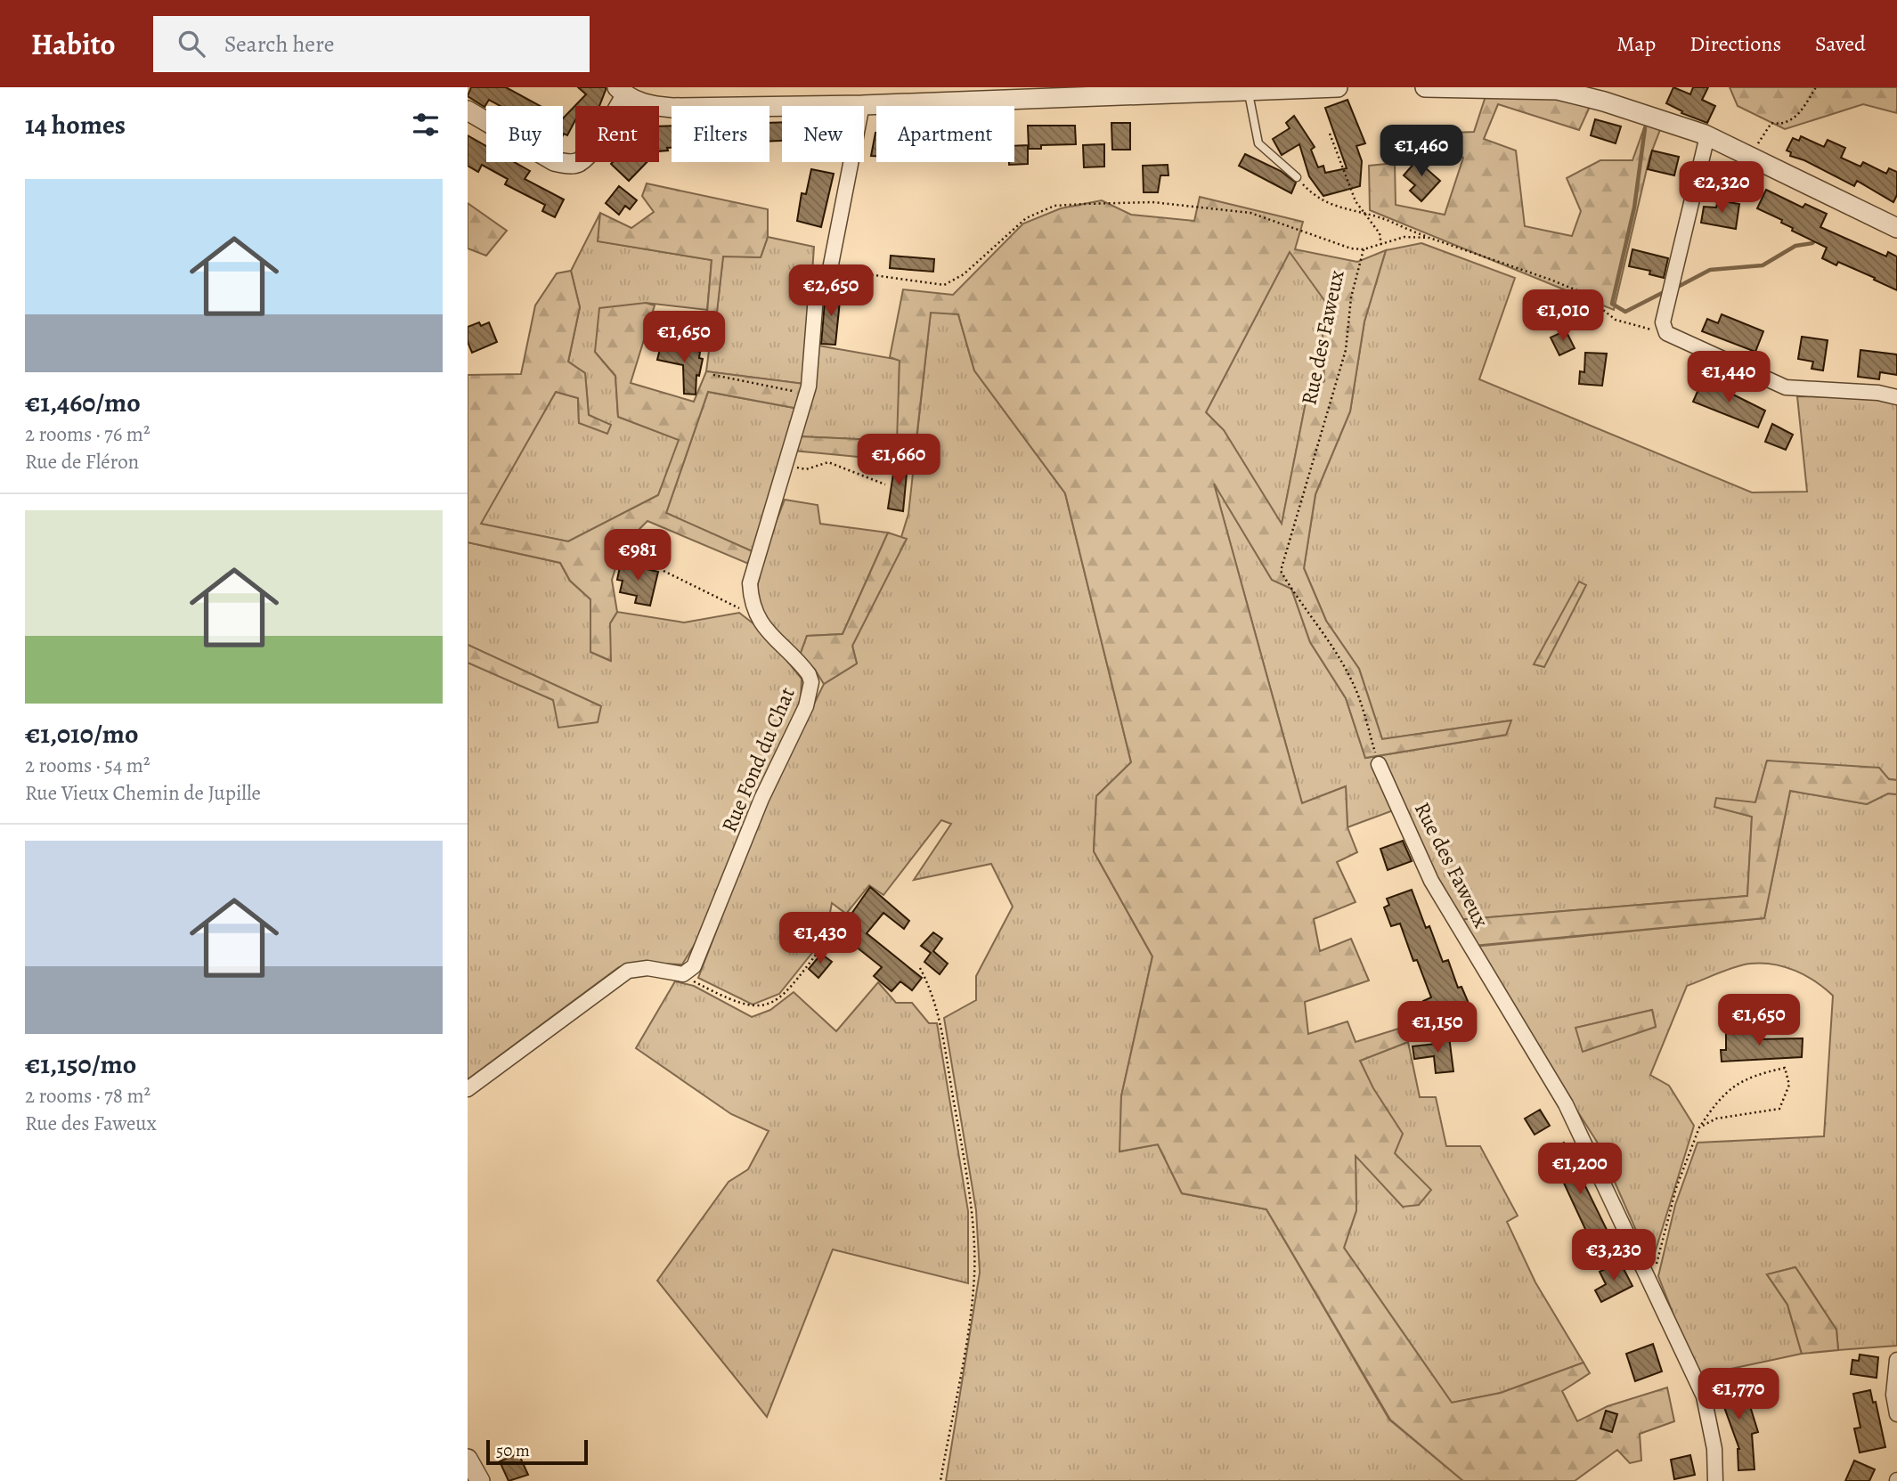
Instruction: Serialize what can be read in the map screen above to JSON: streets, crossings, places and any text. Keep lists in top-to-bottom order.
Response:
{
  "streets": {
    "street": ["Rue des Faweux", "Rue Fond du Chat"]
  },
  "scale_bar": "50 m",
  "page": {
    "header": "Habito",
    "search": "Search here",
    "nav": ["Map", "Directions", "Saved"],
    "heading": "14 homes",
    "chip": [
      "Buy",
      "Rent",
      "Filters",
      "New",
      "Apartment"
    ],
    "price": [
      "€1,460",
      "€2,320",
      "€2,650",
      "€1,010",
      "€1,650",
      "€1,440",
      "€1,660",
      "€981",
      "€1,430",
      "€1,650",
      "€1,150",
      "€1,200",
      "€3,230",
      "€1,770"
    ],
    "list": [
      {
        "name": "€1,460/mo",
        "note": "2 rooms · 76 m² · Rue de Fléron"
      },
      {
        "name": "€1,010/mo",
        "note": "2 rooms · 54 m² · Rue Vieux Chemin de Jupille"
      },
      {
        "name": "€1,150/mo",
        "note": "2 rooms · 78 m² · Rue des Faweux"
      }
    ],
    "scale": "50 m"
  }
}
